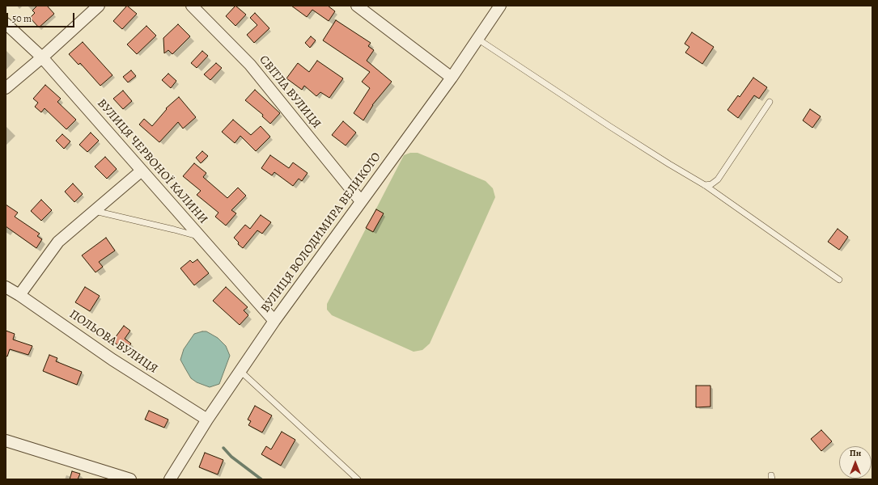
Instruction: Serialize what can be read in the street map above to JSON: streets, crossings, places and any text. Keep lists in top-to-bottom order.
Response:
{
  "streets": {
    "street": [
      "СВІТЛА ВУЛИЦЯ",
      "ВУЛИЦЯ ЧЕРВОНОЇ КАЛИНИ",
      "ВУЛИЦЯ ВОЛОДИМИРА ВЕЛИКОГО",
      "ПОЛЬОВА ВУЛИЦЯ"
    ]
  },
  "crossings": [
    ["СВІТЛА ВУЛИЦЯ", "ВУЛИЦЯ ВОЛОДИМИРА ВЕЛИКОГО"],
    ["ВУЛИЦЯ ЧЕРВОНОЇ КАЛИНИ", "ВУЛИЦЯ ВОЛОДИМИРА ВЕЛИКОГО"],
    ["ВУЛИЦЯ ВОЛОДИМИРА ВЕЛИКОГО", "ПОЛЬОВА ВУЛИЦЯ"]
  ],
  "scale_bar": "50 m",
  "north": "top"
}
